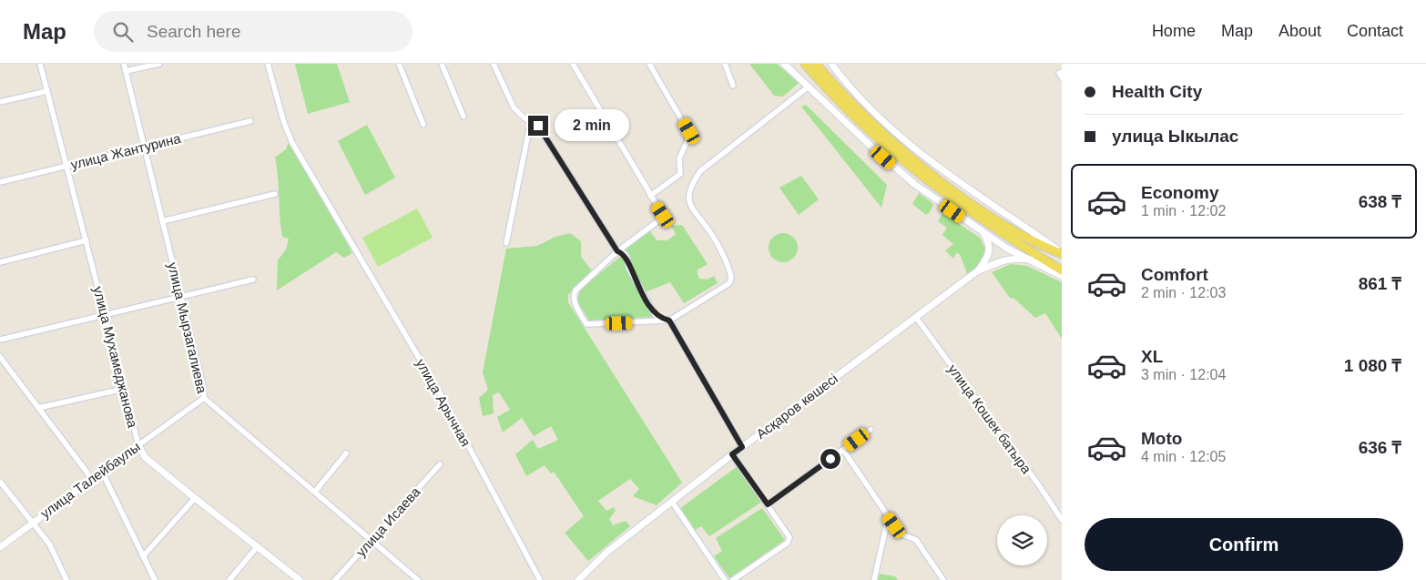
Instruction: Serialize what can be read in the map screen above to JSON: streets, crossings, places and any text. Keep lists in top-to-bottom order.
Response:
{
  "streets": {
    "street": [
      "улица Жантурина",
      "улица Мырзагалиева",
      "улица Мухамеджанова",
      "улица Арычная",
      "Асқаров көшесі",
      "улица Кошек батыра",
      "улица Талейбаулы",
      "улица Исаева"
    ]
  },
  "crossings": [
    ["улица Жантурина", "улица Мырзагалиева"],
    ["улица Жантурина", "улица Мухамеджанова"],
    ["улица Мырзагалиева", "улица Талейбаулы"],
    ["улица Мырзагалиева", "улица Исаева"],
    ["улица Мухамеджанова", "улица Талейбаулы"],
    ["Асқаров көшесі", "улица Кошек батыра"]
  ],
  "page": {
    "header": "Map",
    "search": "Search here",
    "nav": [
      "Home",
      "Map",
      "About",
      "Contact"
    ],
    "banner": ["Health City", "улица Ыкылас"],
    "bubble": "2 min",
    "list": [
      {
        "name": "Economy",
        "note": "1 min · 12:02",
        "value": "638 ₸"
      },
      {
        "name": "Comfort",
        "note": "2 min · 12:03",
        "value": "861 ₸"
      },
      {
        "name": "XL",
        "note": "3 min · 12:04",
        "value": "1 080 ₸"
      },
      {
        "name": "Moto",
        "note": "4 min · 12:05",
        "value": "636 ₸"
      }
    ],
    "buttons": "Confirm"
  }
}
